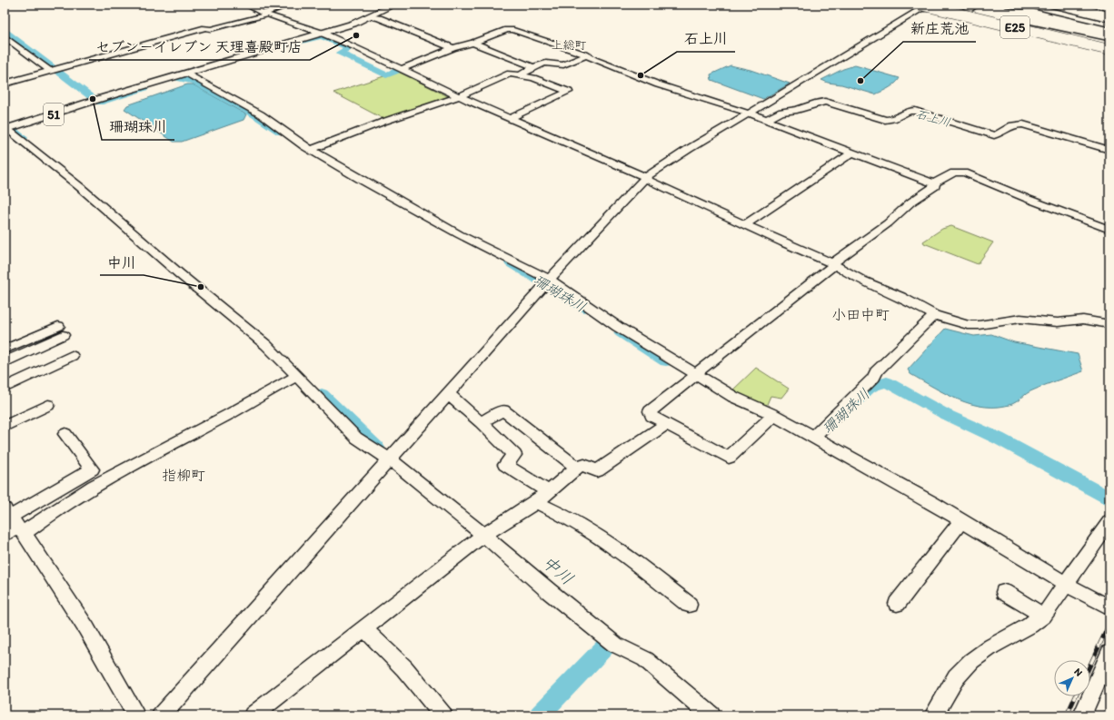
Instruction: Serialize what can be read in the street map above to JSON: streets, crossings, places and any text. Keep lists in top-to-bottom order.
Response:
{
  "streets": {
    "highway": ["E25"],
    "main road": ["51"]
  },
  "districts": ["上総町", "小田中町", "指柳町"],
  "water": ["石上川", "珊瑚珠川", "中川"],
  "places": [
    "セブン－イレブン 天理喜殿町店",
    "石上川",
    "新庄荒池",
    "珊瑚珠川",
    "中川"
  ],
  "north": "top right"
}
